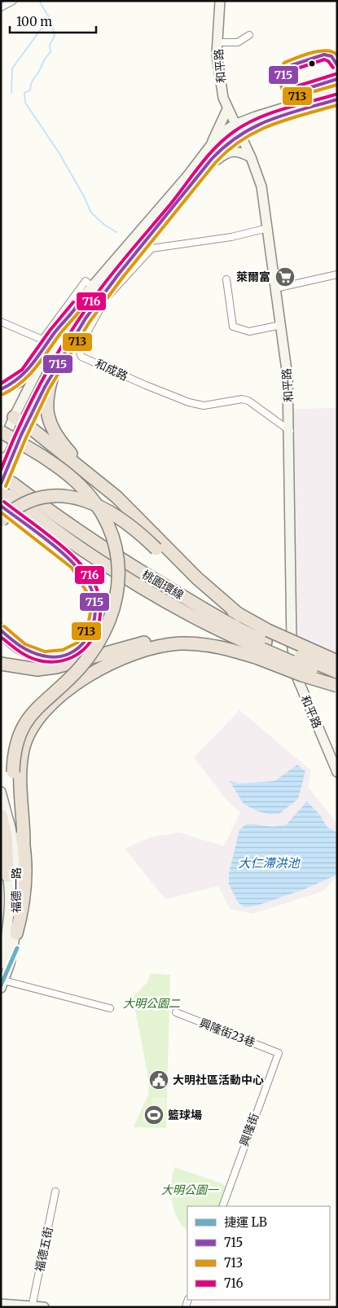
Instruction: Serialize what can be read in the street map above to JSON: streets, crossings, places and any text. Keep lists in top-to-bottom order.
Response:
{
  "streets": {
    "highway": ["桃園環線"],
    "main road": ["和平路", "福德一路"],
    "street": [
      "和成路",
      "興隆街23巷",
      "興隆街",
      "福德五街"
    ]
  },
  "crossings": [
    ["和平路", "和成路"],
    ["興隆街23巷", "興隆街"]
  ],
  "water": ["大仁滯洪池"],
  "parks": ["大明公園二", "大明公園一"],
  "places": {
    "supermarket": ["萊爾富"],
    "public building": ["大明社區活動中心"],
    "sports": ["籃球場"]
  },
  "lines": [
    "transit line 713",
    "transit line 715",
    "transit line 716",
    "metro line LB"
  ],
  "legend": [
    "捷運 LB",
    "715",
    "713",
    "716"
  ],
  "scale_bar": "100 m"
}
